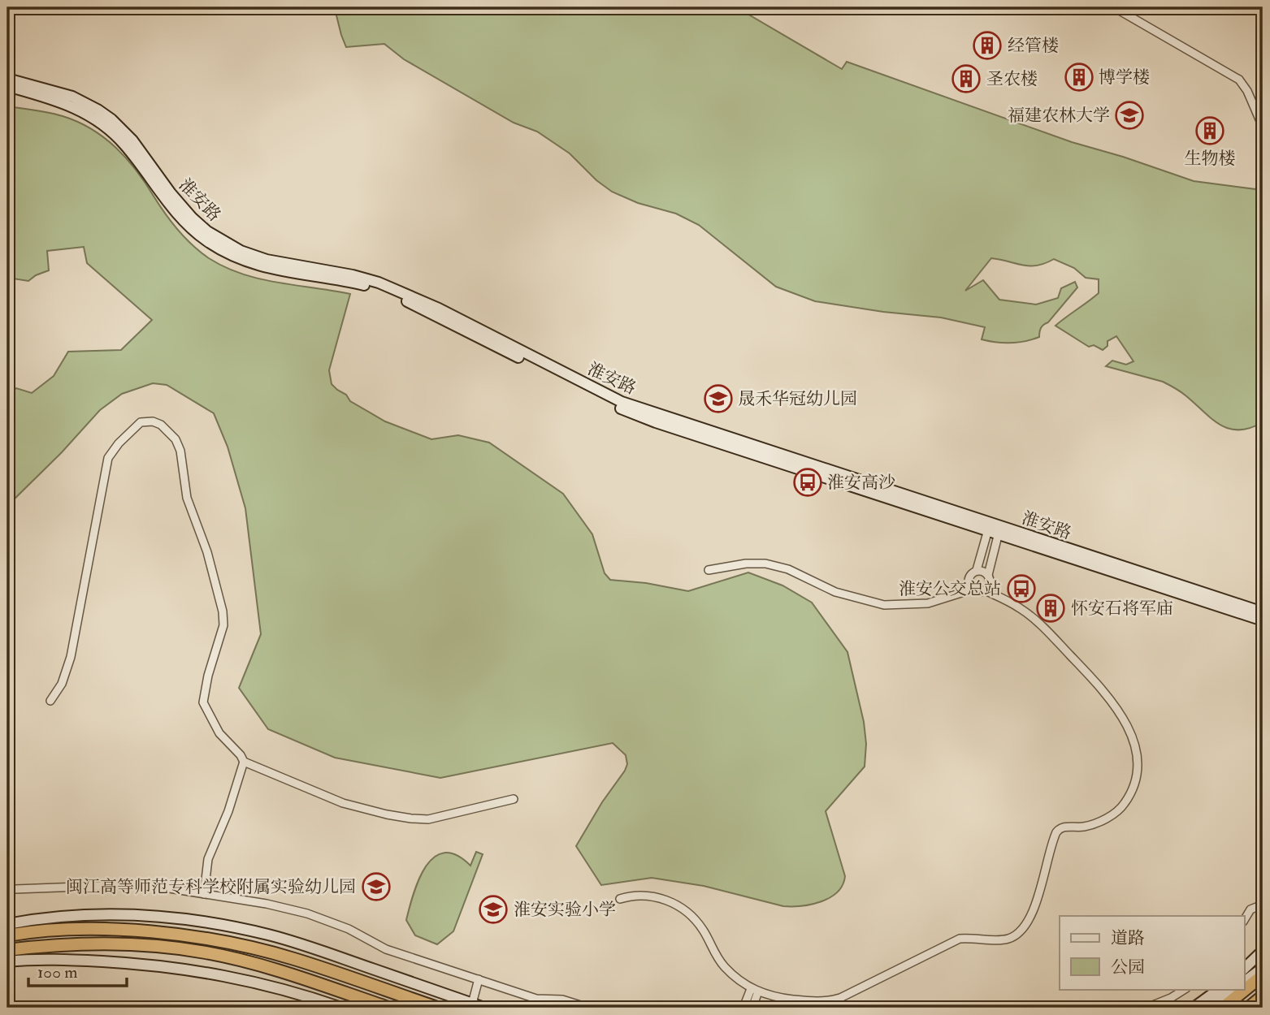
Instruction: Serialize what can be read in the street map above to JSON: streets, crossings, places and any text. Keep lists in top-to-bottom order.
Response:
{
  "streets": {
    "main road": ["淮安路"]
  },
  "places": {
    "building": [
      "经管楼",
      "博学楼",
      "圣农楼",
      "生物楼",
      "怀安石将军庙"
    ],
    "school or university": [
      "福建农林大学",
      "晟禾华冠幼儿园",
      "闽江高等师范专科学校附属实验幼儿园",
      "淮安实验小学"
    ],
    "bus stop": ["淮安高沙", "淮安公交总站"]
  },
  "legend": ["道路", "公园"],
  "scale_bar": "100 m"
}
